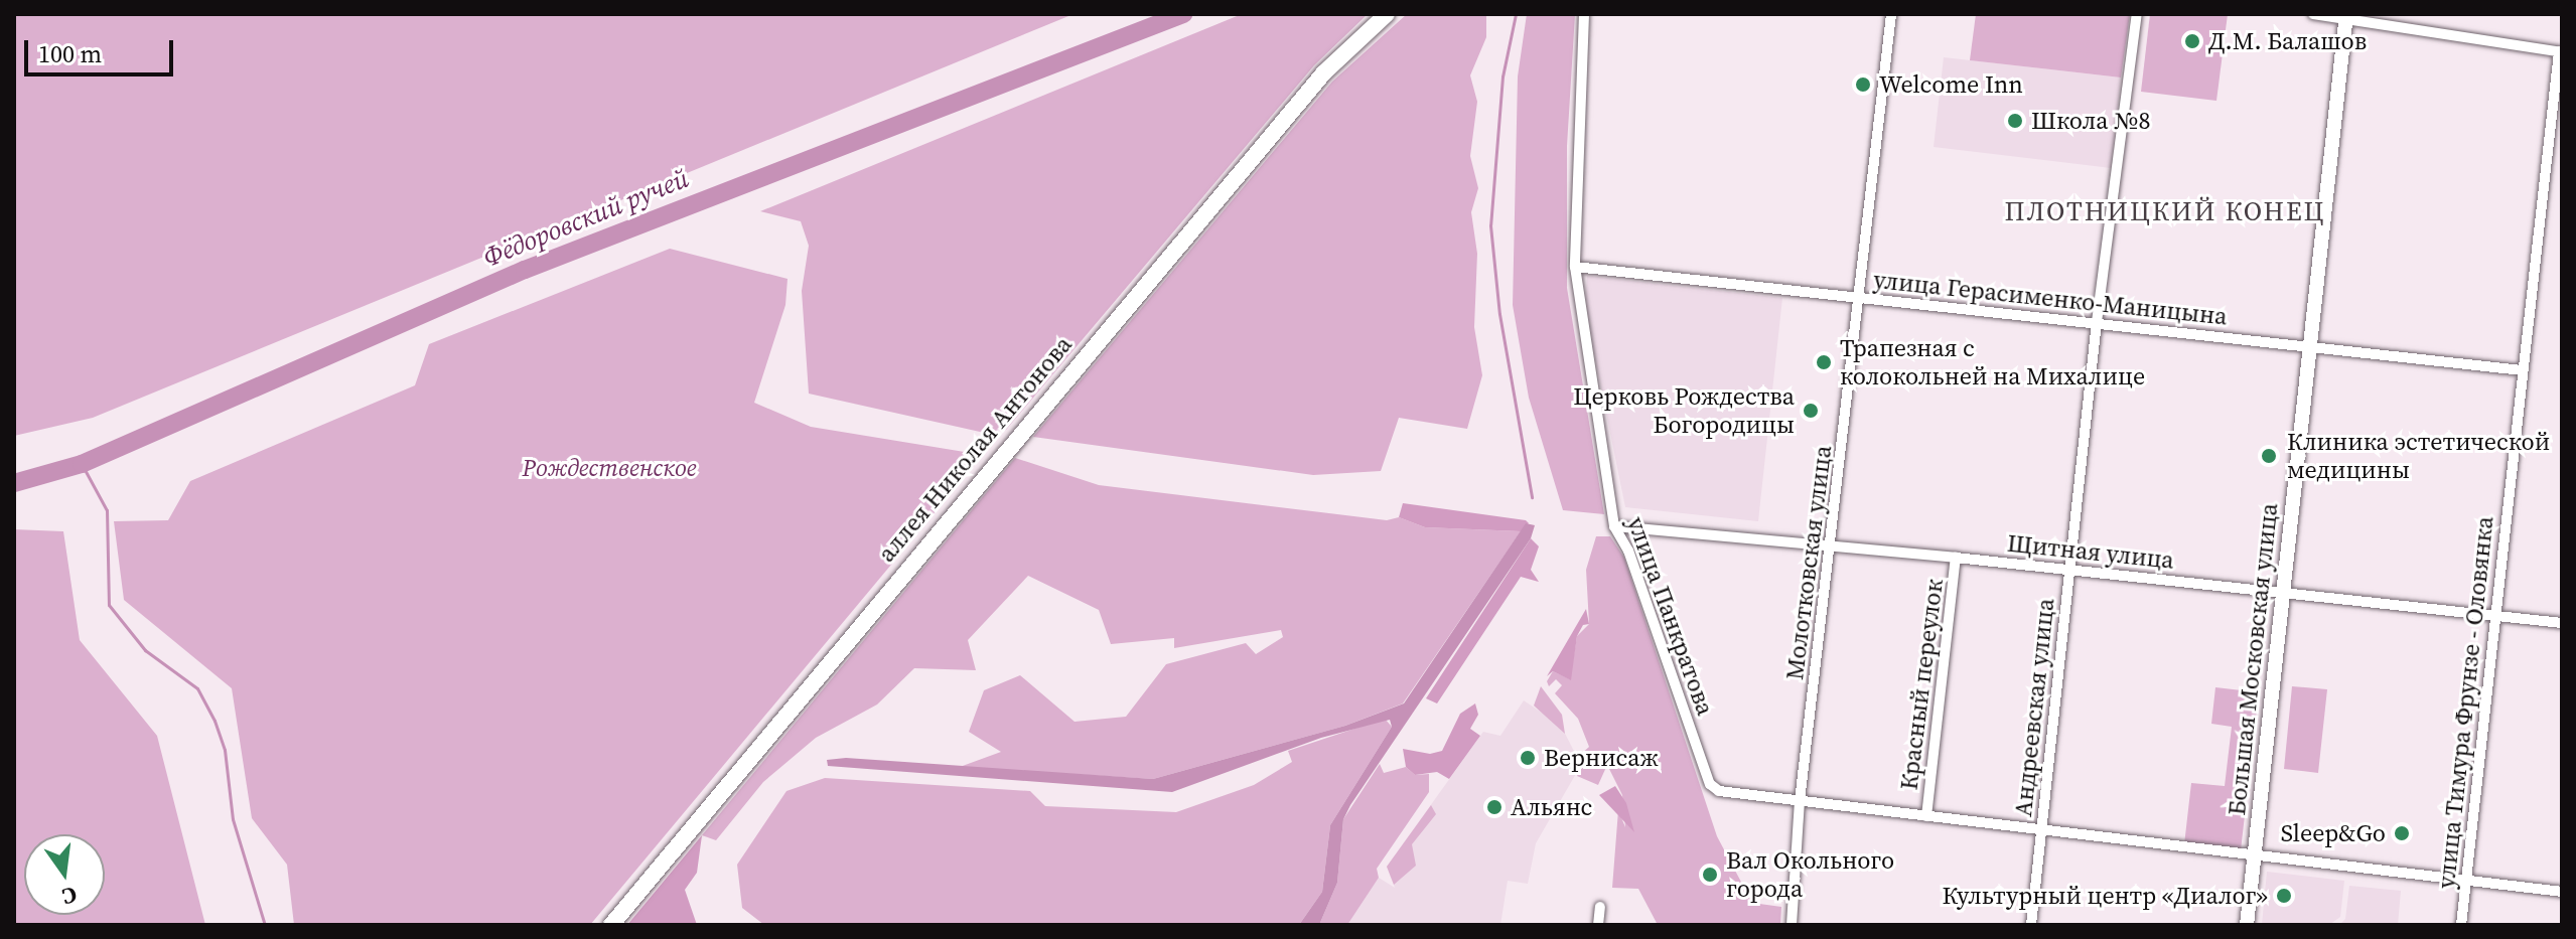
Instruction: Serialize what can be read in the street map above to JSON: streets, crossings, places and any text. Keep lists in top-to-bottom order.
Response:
{
  "streets": {
    "main road": ["аллея Николая Антонова", "Большая Московская улица"],
    "street": [
      "улица Герасименко-Маницына",
      "Щитная улица",
      "Молотковская улица",
      "улица Панкратова",
      "Красный переулок",
      "улица Тимура Фрунзе - Оловянка",
      "Андреевская улица"
    ]
  },
  "crossings": [
    ["улица Герасименко-Маницына", "Молотковская улица"],
    ["улица Герасименко-Маницына", "улица Панкратова"],
    ["улица Герасименко-Маницына", "Большая Московская улица"],
    ["улица Герасименко-Маницына", "улица Тимура Фрунзе - Оловянка"],
    ["улица Герасименко-Маницына", "Андреевская улица"],
    ["Щитная улица", "Молотковская улица"],
    ["Щитная улица", "улица Панкратова"],
    ["Щитная улица", "Большая Московская улица"],
    ["Щитная улица", "Красный переулок"],
    ["Щитная улица", "улица Тимура Фрунзе - Оловянка"],
    ["Щитная улица", "Андреевская улица"],
    ["Молотковская улица", "улица Панкратова"]
  ],
  "districts": ["ПЛОТНИЦКИЙ КОНЕЦ"],
  "water": ["Фёдоровский ручей"],
  "parks": ["Рождественское"],
  "places": [
    "Д.М. Балашов",
    "Welcome Inn",
    "Школа №8",
    "Трапезная с колокольней на Михалице",
    "Церковь Рождества Богородицы",
    "Клиника эстетической медицины",
    "Вернисаж",
    "Альянс",
    "Sleep&Go",
    "Вал Окольного города",
    "Культурный центр «Диалог»"
  ],
  "scale_bar": "100 m",
  "north": "bottom"
}
